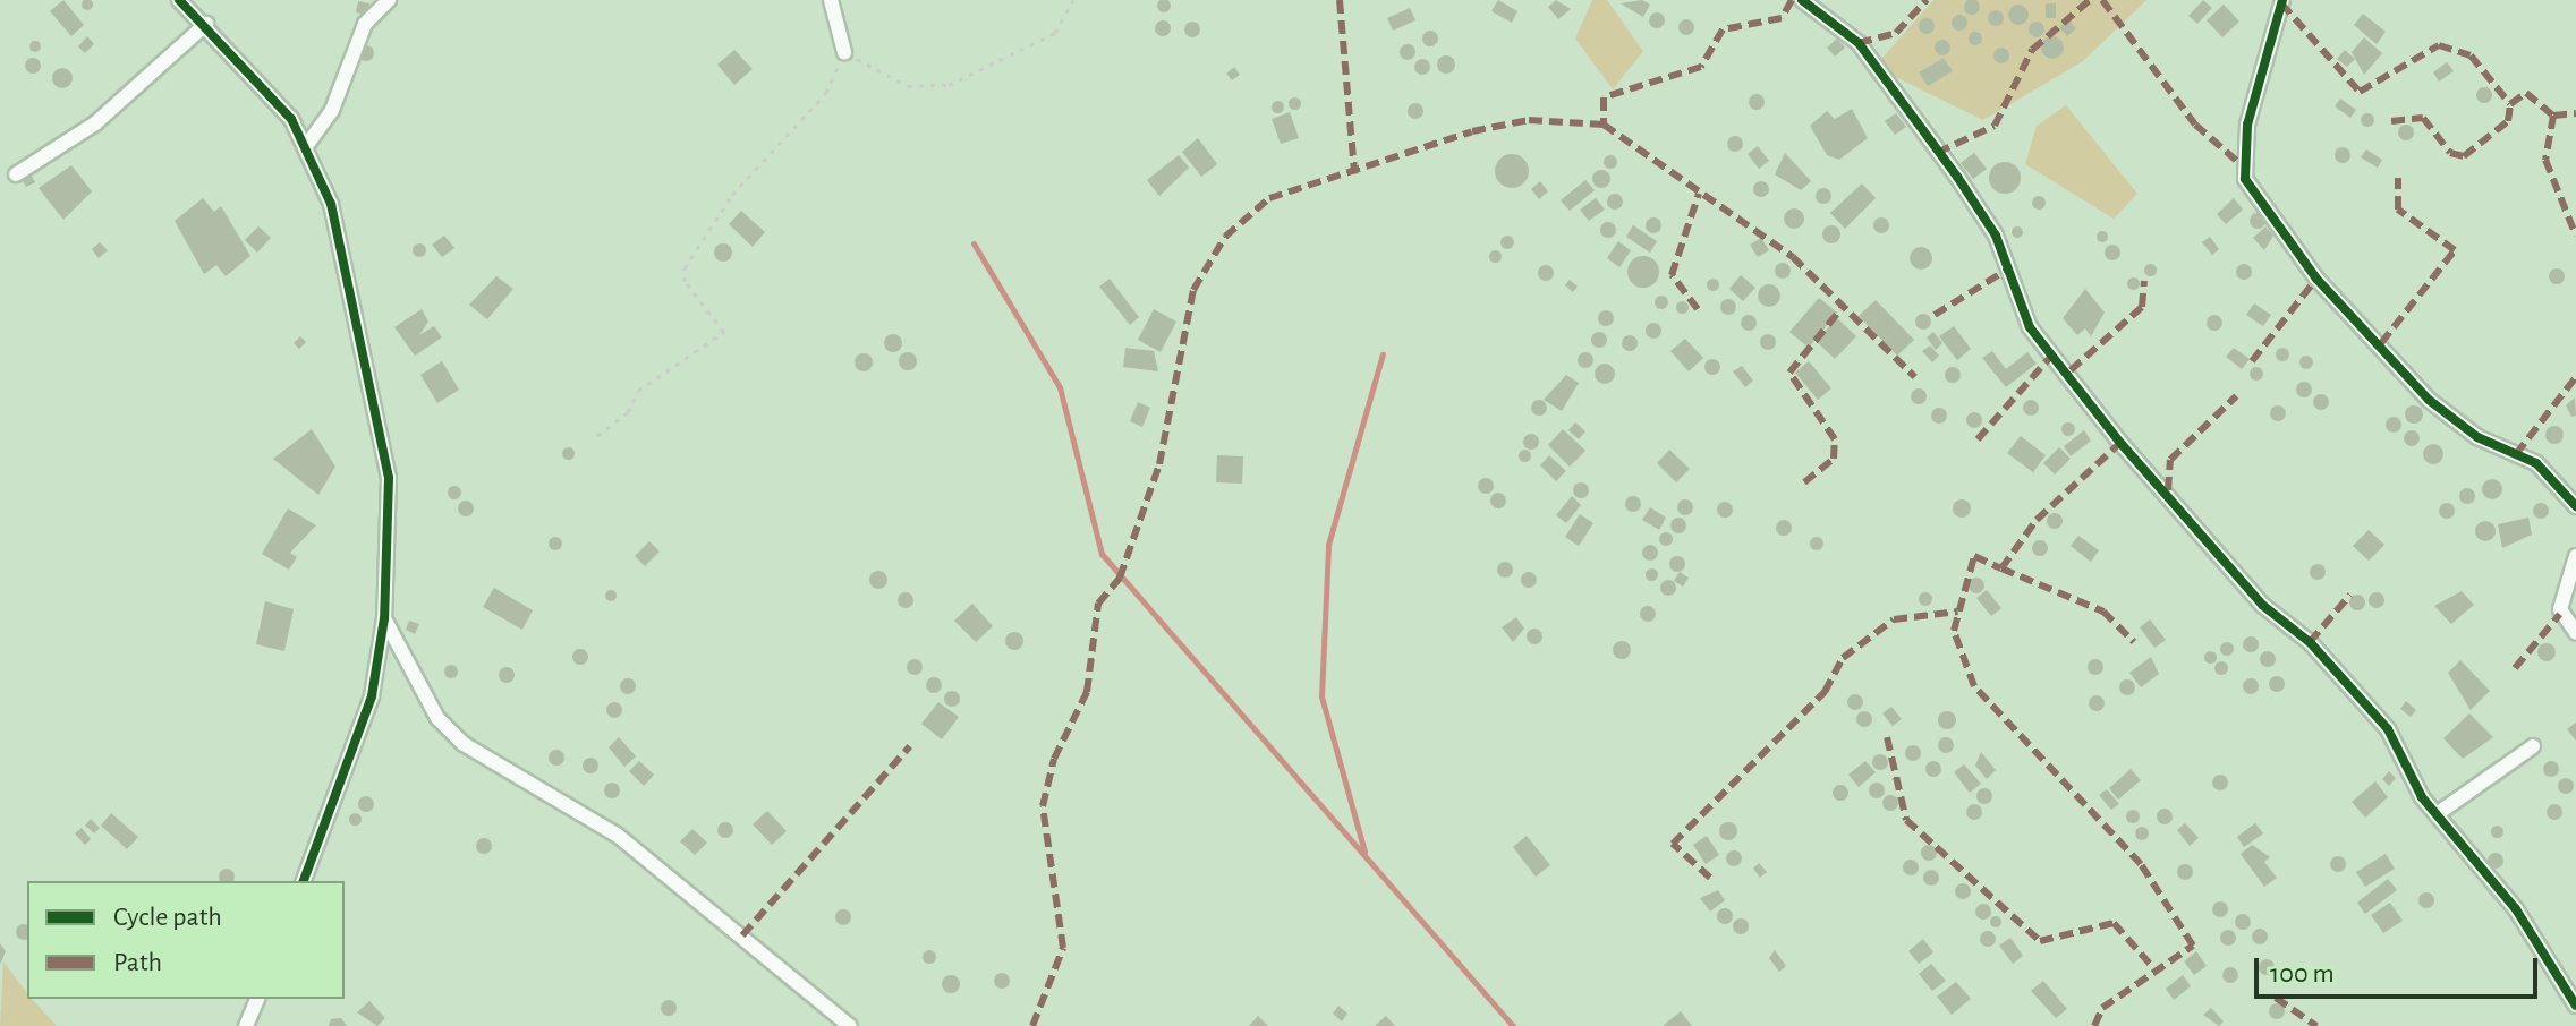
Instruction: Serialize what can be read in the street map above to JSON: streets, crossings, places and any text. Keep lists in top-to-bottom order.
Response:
{
  "legend": ["Cycle path", "Path"],
  "scale_bar": "100 m"
}
